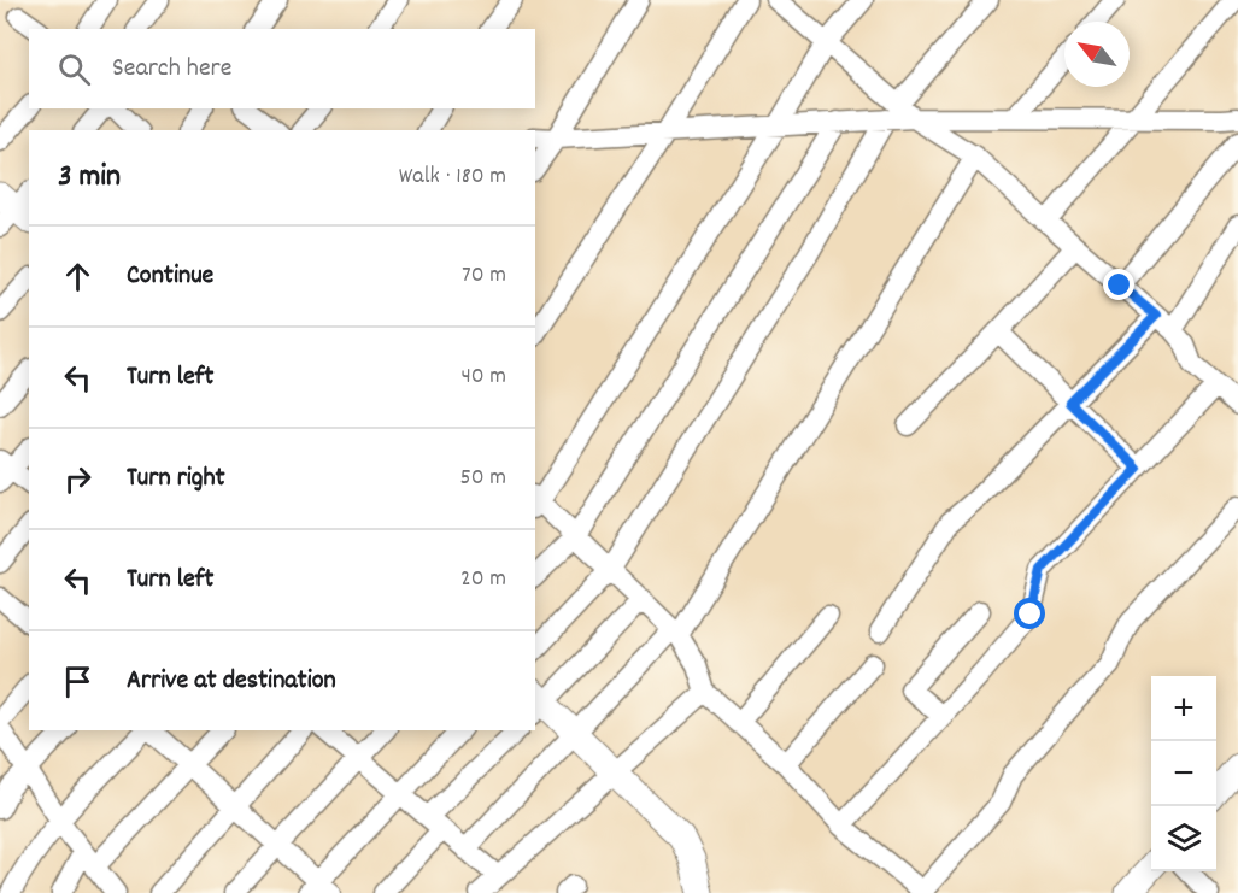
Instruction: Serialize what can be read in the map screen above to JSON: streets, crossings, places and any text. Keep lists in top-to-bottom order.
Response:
{
  "north": "top left",
  "page": {
    "search": "Search here",
    "heading": ["3 min", "Walk · 180 m"],
    "list": [
      ["Continue", "70 m"],
      ["Turn left", "40 m"],
      ["Turn right", "50 m"],
      ["Turn left", "20 m"],
      "Arrive at destination"
    ],
    "map_buttons": ["+", "−"]
  }
}
